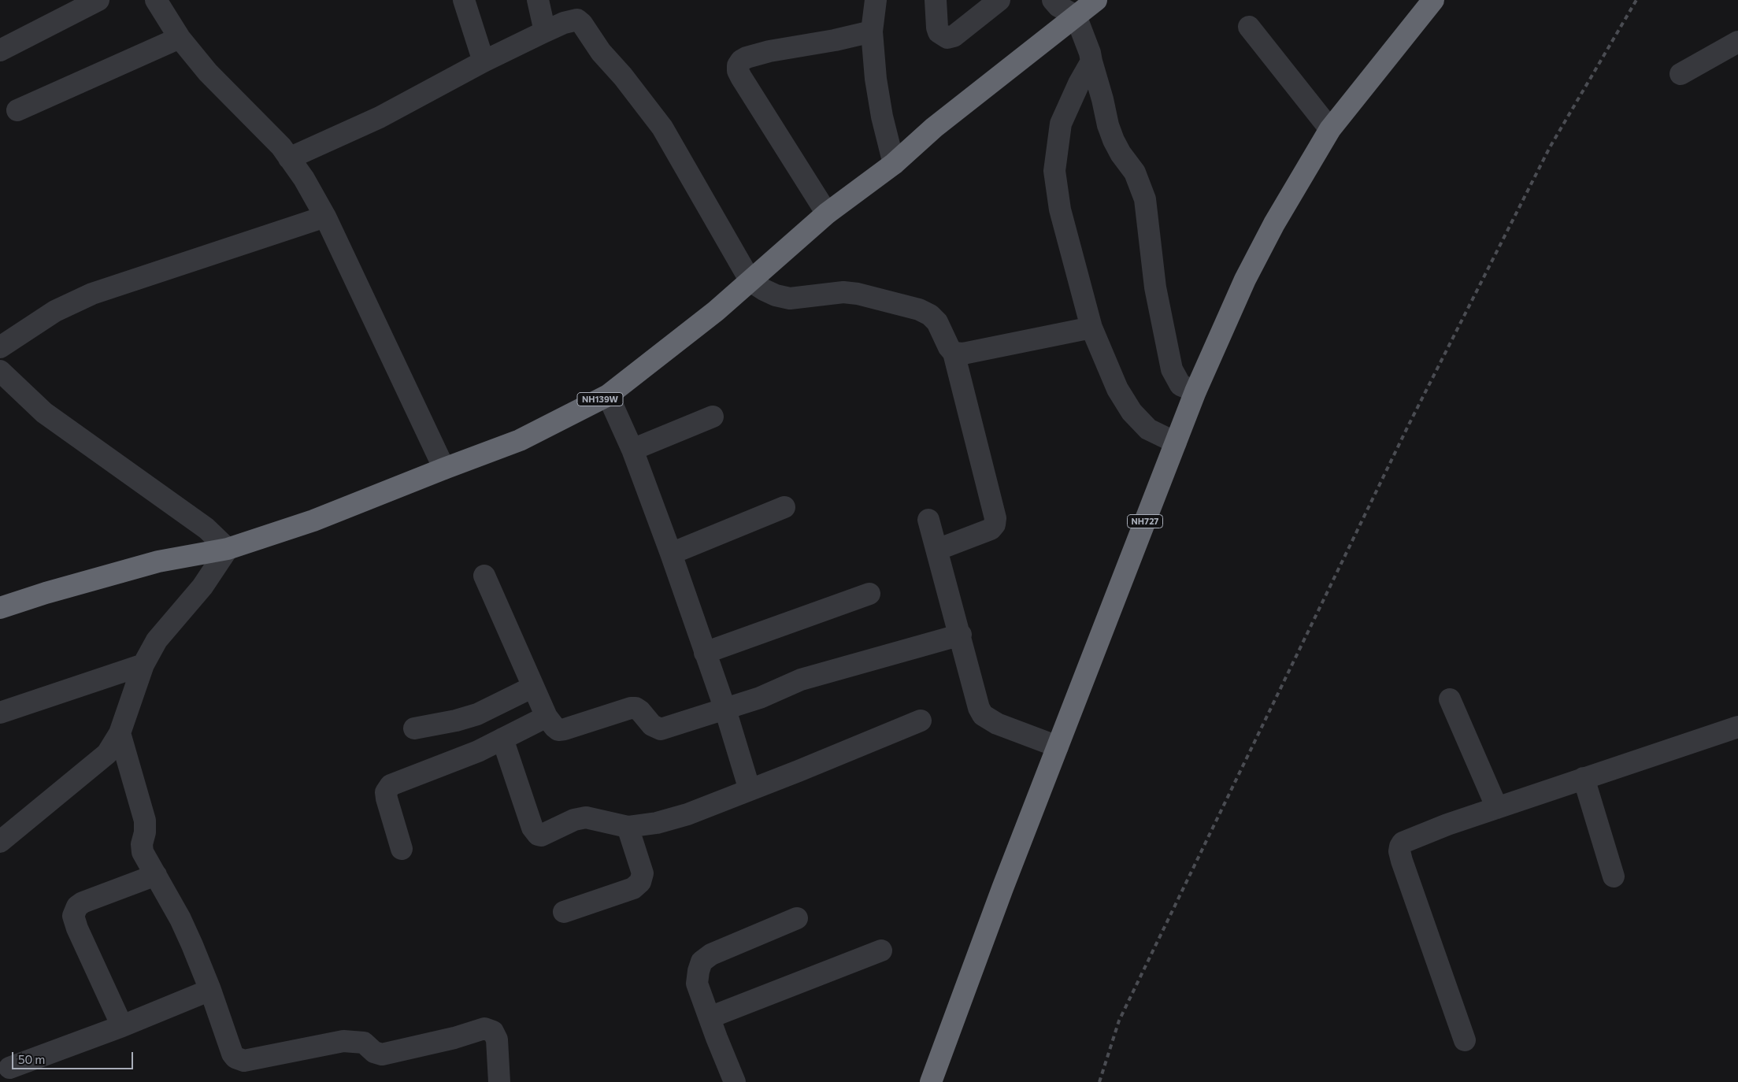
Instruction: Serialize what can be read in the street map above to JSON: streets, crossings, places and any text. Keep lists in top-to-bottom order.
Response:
{
  "streets": {
    "highway": ["NH139W", "NH727"]
  },
  "scale_bar": "50 m"
}
